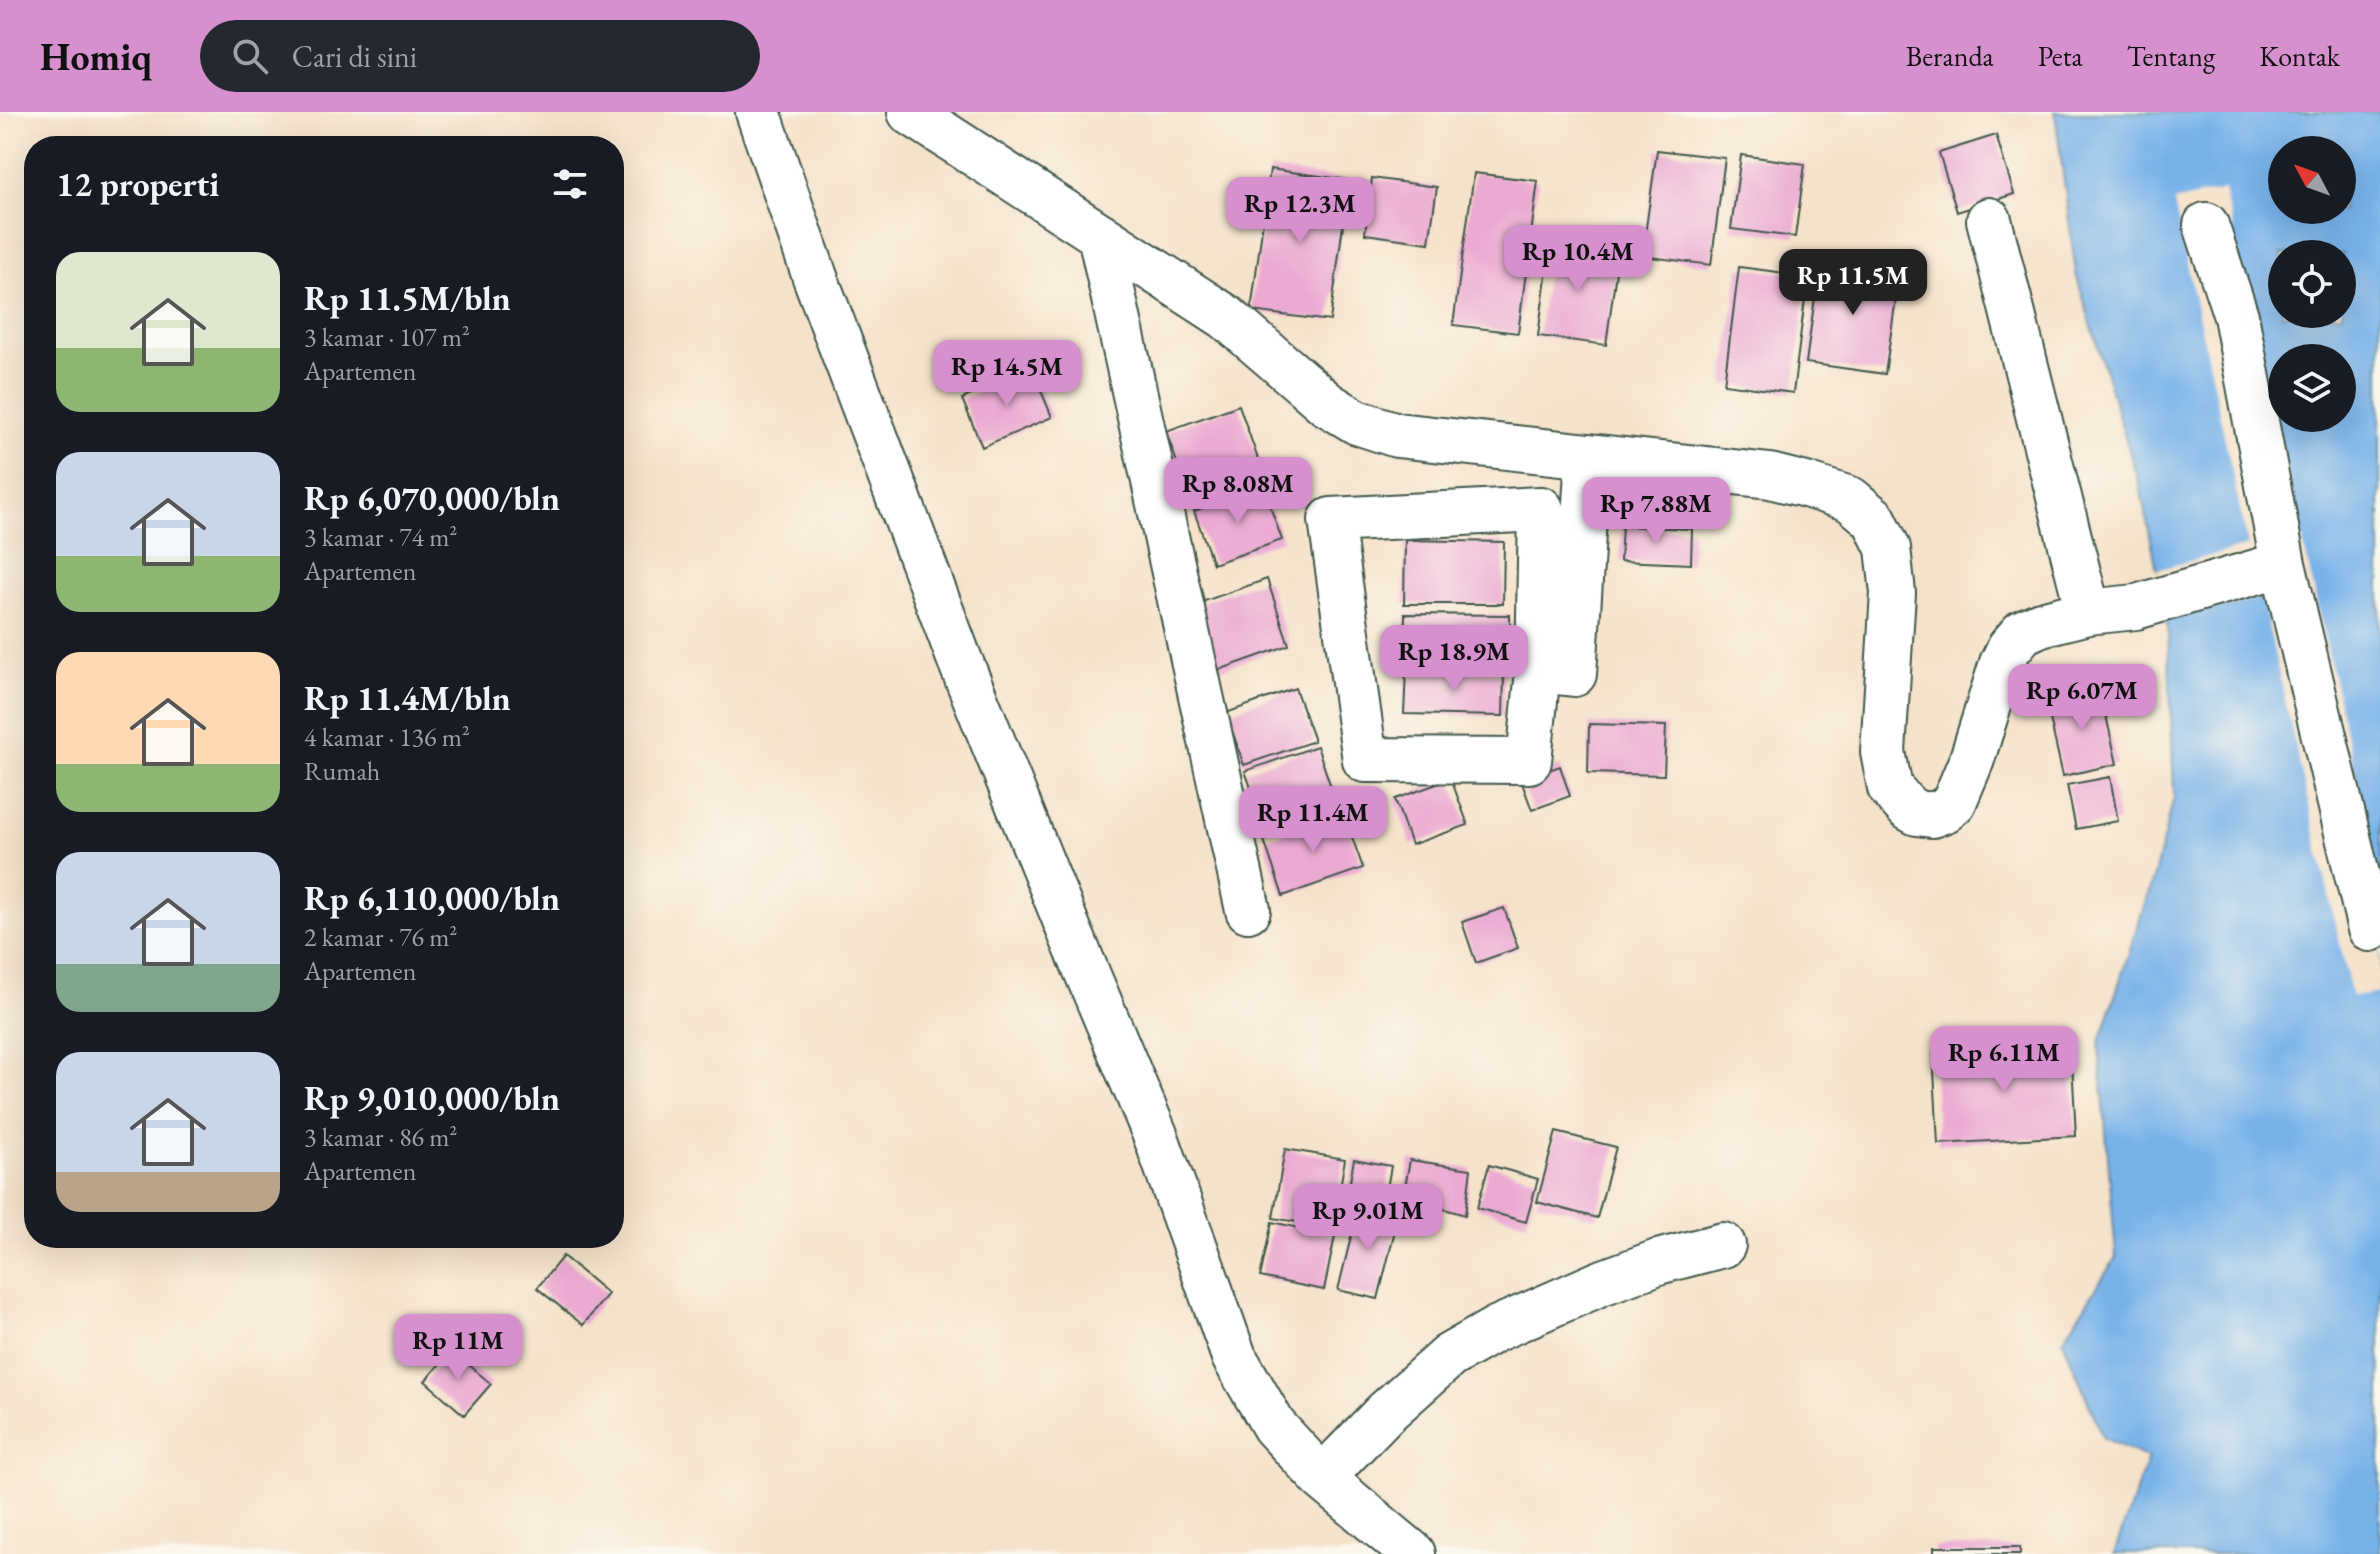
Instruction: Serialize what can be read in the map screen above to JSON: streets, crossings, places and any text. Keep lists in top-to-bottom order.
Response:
{
  "north": "top left",
  "page": {
    "header": "Homiq",
    "search": "Cari di sini",
    "nav": [
      "Beranda",
      "Peta",
      "Tentang",
      "Kontak"
    ],
    "heading": "12 properti",
    "price": [
      "Rp 12.3M",
      "Rp 10.4M",
      "Rp 11.5M",
      "Rp 14.5M",
      "Rp 8.08M",
      "Rp 7.88M",
      "Rp 18.9M",
      "Rp 6.07M",
      "Rp 11.4M",
      "Rp 6.11M",
      "Rp 9.01M",
      "Rp 11M"
    ],
    "list": [
      {
        "name": "Rp 11.5M/bln",
        "note": "3 kamar · 107 m² · Apartemen"
      },
      {
        "name": "Rp 6,070,000/bln",
        "note": "3 kamar · 74 m² · Apartemen"
      },
      {
        "name": "Rp 11.4M/bln",
        "note": "4 kamar · 136 m² · Rumah"
      },
      {
        "name": "Rp 6,110,000/bln",
        "note": "2 kamar · 76 m² · Apartemen"
      },
      {
        "name": "Rp 9,010,000/bln",
        "note": "3 kamar · 86 m² · Apartemen"
      }
    ]
  }
}
